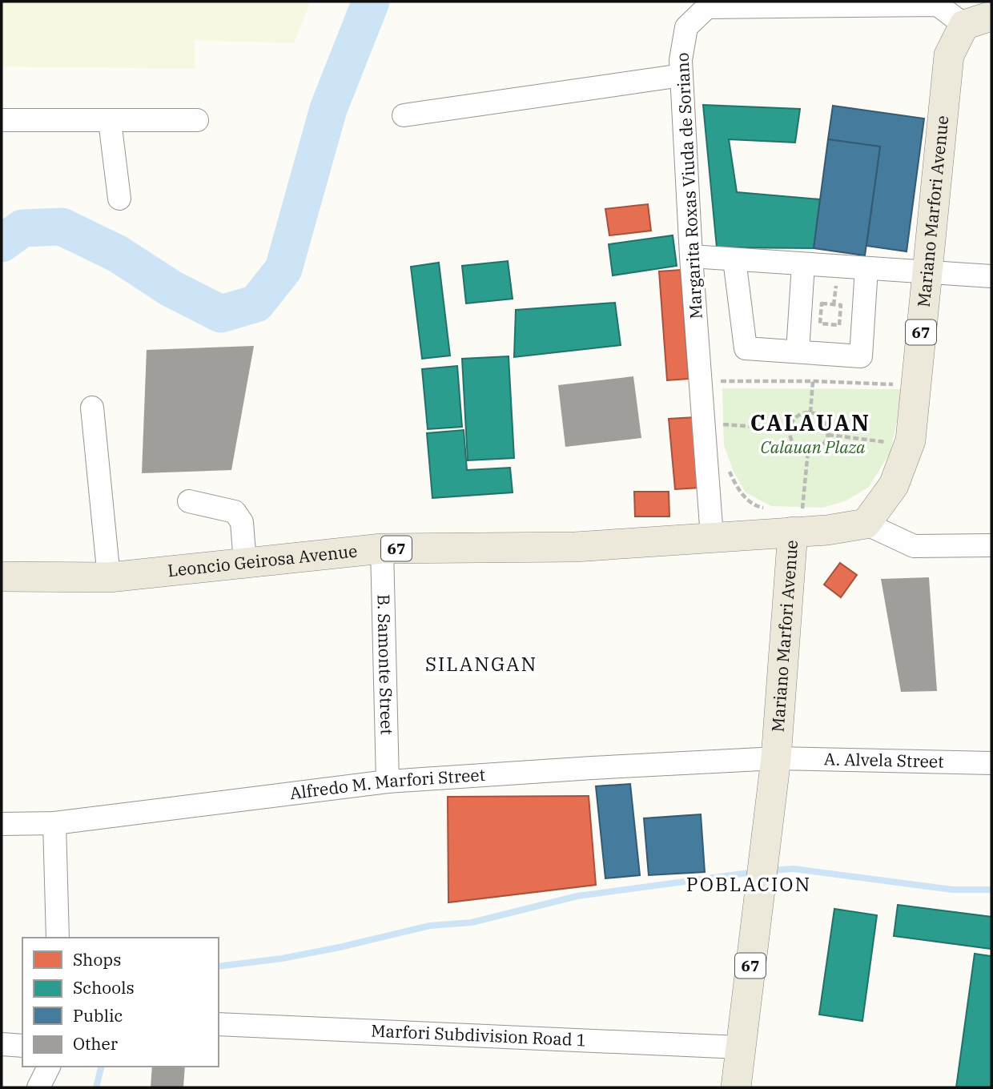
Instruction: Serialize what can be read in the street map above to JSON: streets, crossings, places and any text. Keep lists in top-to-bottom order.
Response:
{
  "streets": {
    "main road": ["Mariano Marfori Avenue", "67", "Leoncio Geirosa Avenue"],
    "street": [
      "Margarita Roxas Viuda de Soriano",
      "B. Samonte Street",
      "A. Alvela Street",
      "Alfredo M. Marfori Street",
      "Marfori Subdivision Road 1"
    ]
  },
  "crossings": [
    ["Margarita Roxas Viuda de Soriano", "Mariano Marfori Avenue"],
    ["Margarita Roxas Viuda de Soriano", "Leoncio Geirosa Avenue"],
    ["Mariano Marfori Avenue", "Leoncio Geirosa Avenue"],
    ["Mariano Marfori Avenue", "A. Alvela Street"],
    ["Mariano Marfori Avenue", "Alfredo M. Marfori Street"],
    ["Mariano Marfori Avenue", "Marfori Subdivision Road 1"],
    ["Leoncio Geirosa Avenue", "B. Samonte Street"],
    ["B. Samonte Street", "Alfredo M. Marfori Street"],
    ["A. Alvela Street", "Alfredo M. Marfori Street"]
  ],
  "districts": ["CALAUAN", "SILANGAN", "POBLACION"],
  "parks": ["Calauan Plaza"],
  "legend": [
    "Shops",
    "Schools",
    "Public",
    "Other"
  ]
}
